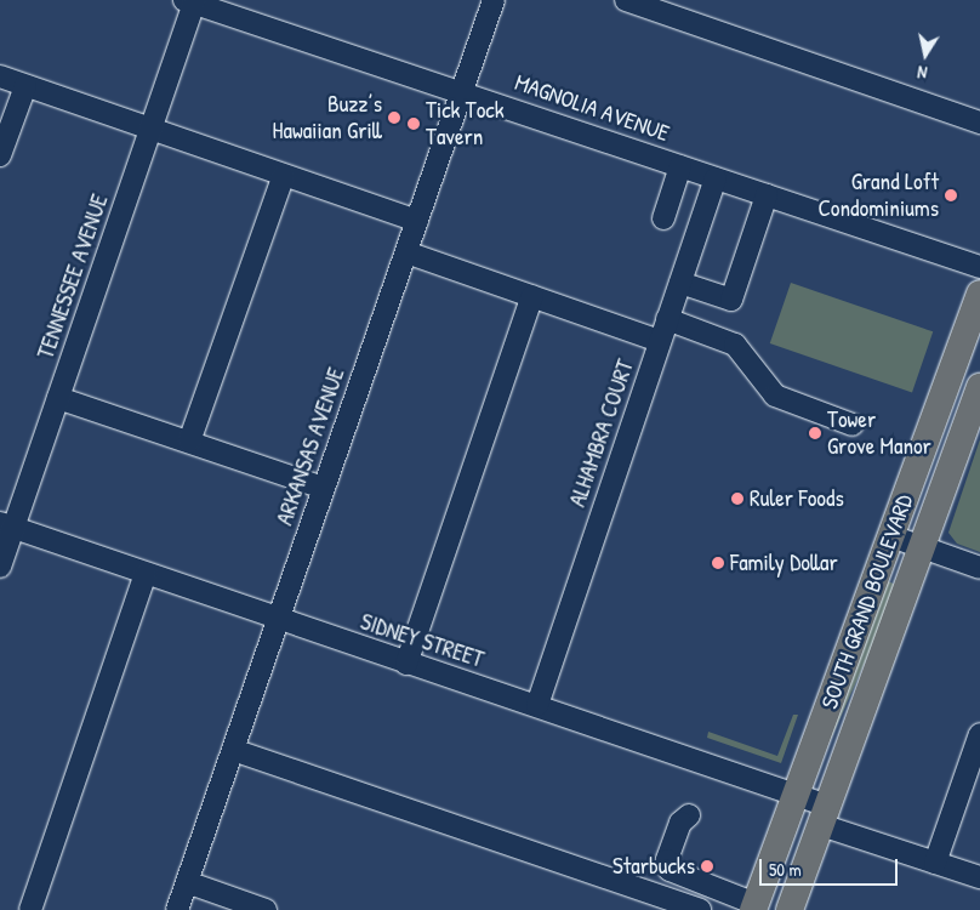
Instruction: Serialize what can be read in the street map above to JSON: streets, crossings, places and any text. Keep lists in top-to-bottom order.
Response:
{
  "streets": {
    "main road": ["SOUTH GRAND BOULEVARD"],
    "street": [
      "MAGNOLIA AVENUE",
      "TENNESSEE AVENUE",
      "ALHAMBRA COURT",
      "ARKANSAS AVENUE",
      "SIDNEY STREET"
    ]
  },
  "crossings": [
    ["MAGNOLIA AVENUE", "TENNESSEE AVENUE"],
    ["MAGNOLIA AVENUE", "ALHAMBRA COURT"],
    ["MAGNOLIA AVENUE", "ARKANSAS AVENUE"],
    ["TENNESSEE AVENUE", "SIDNEY STREET"],
    ["ALHAMBRA COURT", "SIDNEY STREET"],
    ["ARKANSAS AVENUE", "SIDNEY STREET"],
    ["SOUTH GRAND BOULEVARD", "SIDNEY STREET"]
  ],
  "places": [
    "Buzz’s Hawaiian Grill",
    "Tick Tock Tavern",
    "Grand Loft Condominiums",
    "Tower Grove Manor",
    "Ruler Foods",
    "Family Dollar",
    "Starbucks"
  ],
  "scale_bar": "50 m",
  "north": "bottom"
}
